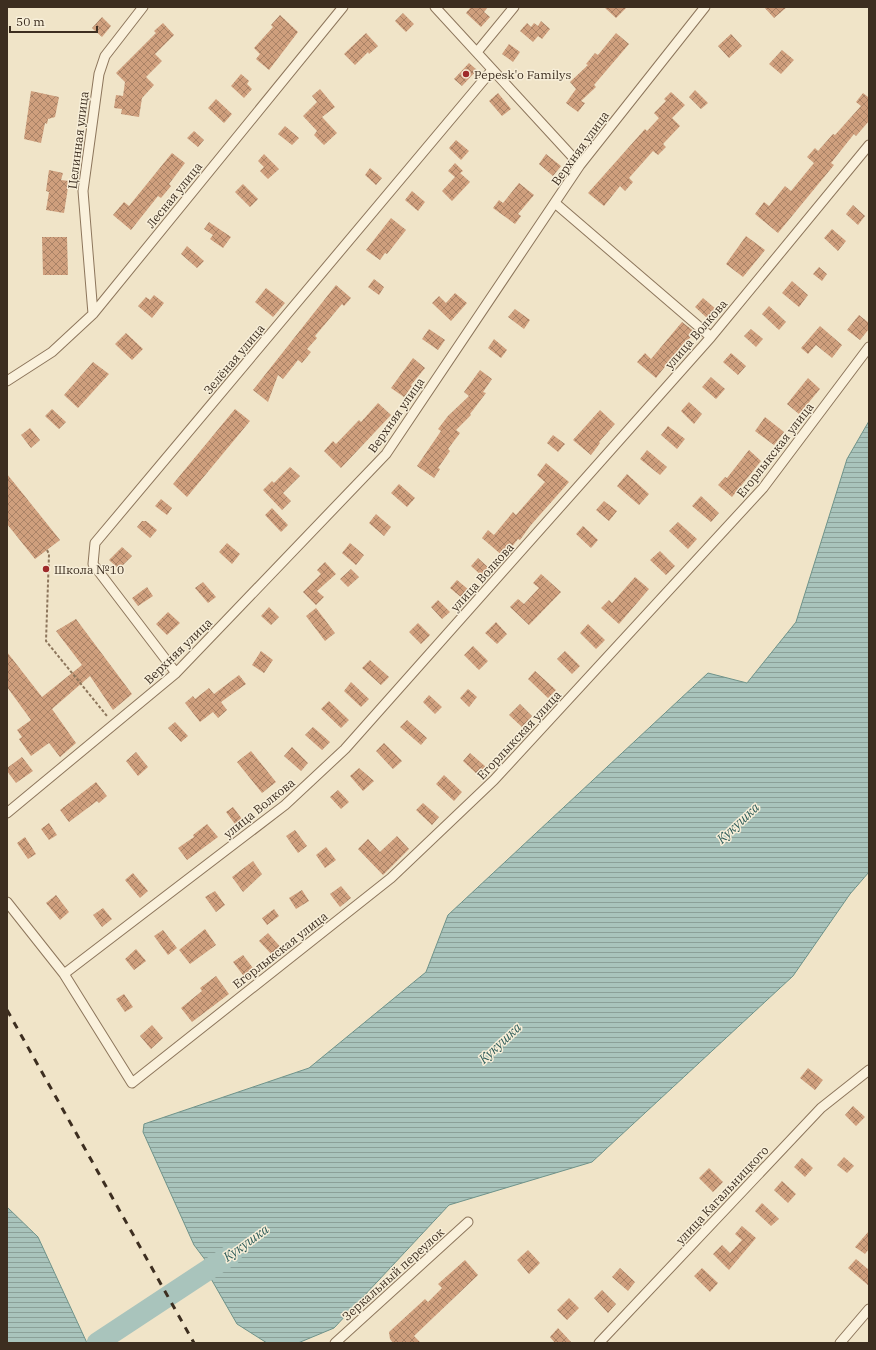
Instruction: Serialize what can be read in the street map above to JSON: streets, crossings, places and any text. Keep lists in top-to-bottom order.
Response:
{
  "streets": {
    "street": [
      "Целинная улица",
      "Верхняя улица",
      "Лесная улица",
      "улица Волкова",
      "Зелёная улица",
      "Егорлыкская улица",
      "улица Кагальницкого",
      "Зеркальный переулок"
    ]
  },
  "crossings": [
    ["Целинная улица", "Лесная улица"],
    ["Верхняя улица", "Зелёная улица"],
    ["улица Волкова", "Егорлыкская улица"]
  ],
  "water": ["Кукушка"],
  "places": ["Pepesk'o Familys", "Школа №10"],
  "scale_bar": "50 m"
}
